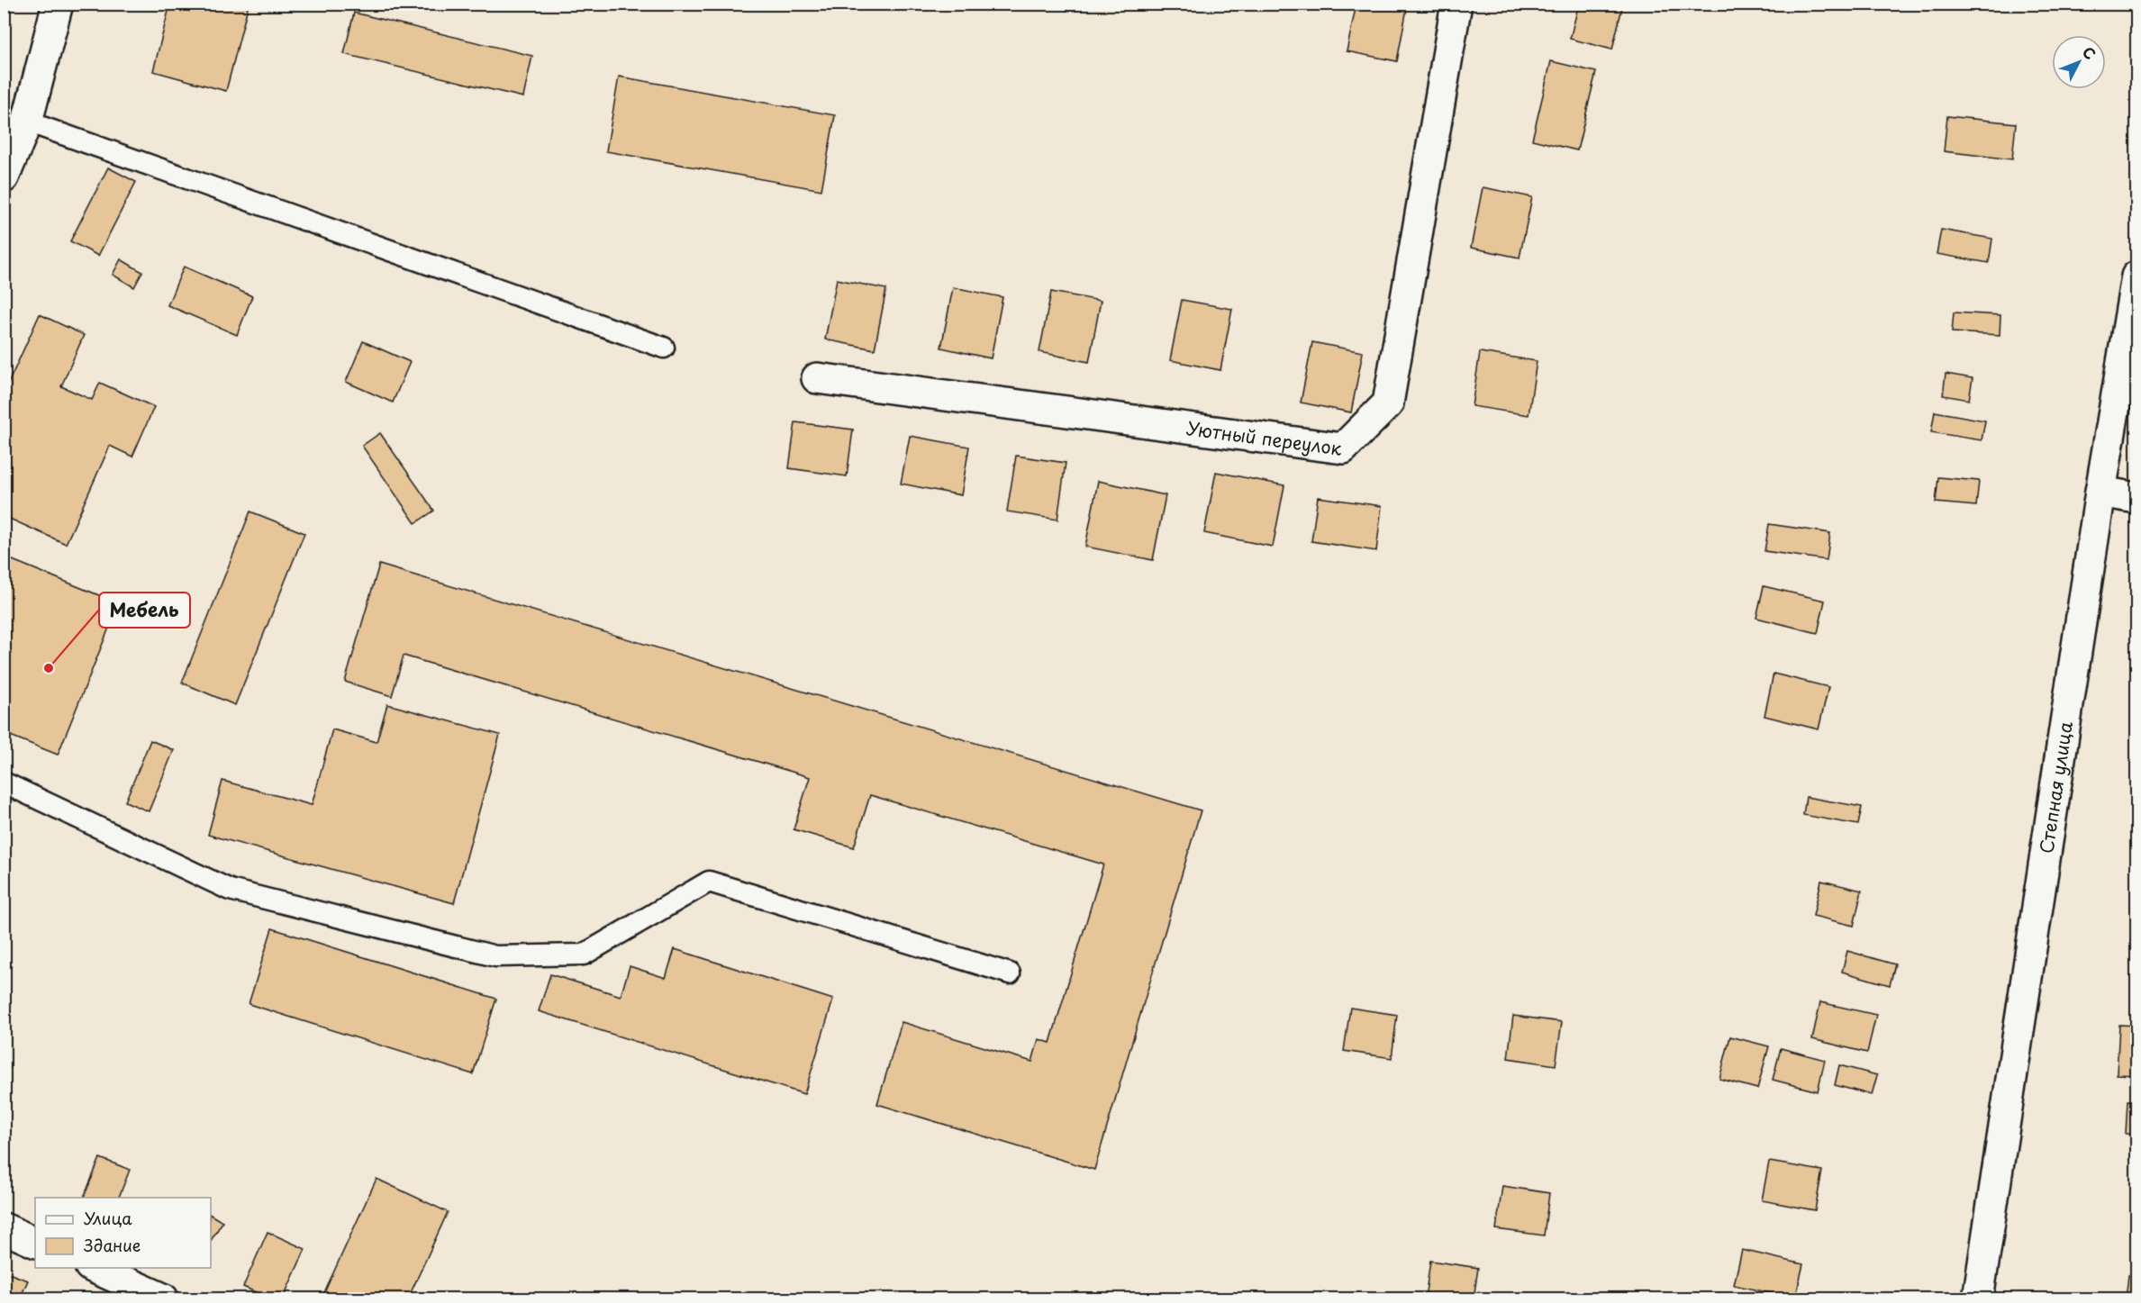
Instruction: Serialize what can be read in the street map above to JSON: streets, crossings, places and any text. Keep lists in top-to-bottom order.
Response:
{
  "streets": {
    "street": ["Уютный переулок", "Степная улица"]
  },
  "places": ["Мебель"],
  "legend": ["Улица", "Здание"],
  "north": "top right"
}
